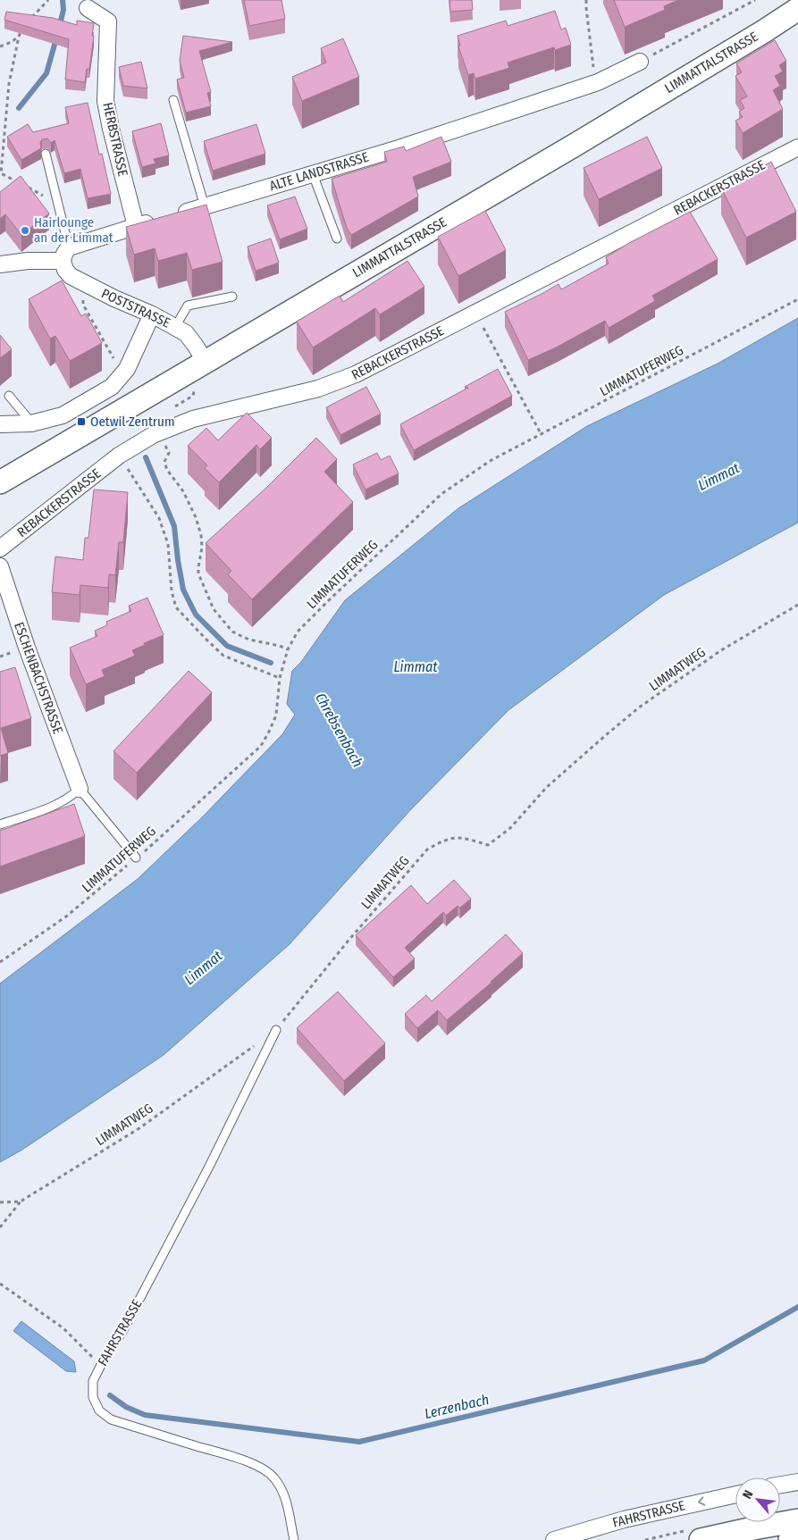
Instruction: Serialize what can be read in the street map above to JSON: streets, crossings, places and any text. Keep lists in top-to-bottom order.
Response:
{
  "streets": {
    "main road": ["LIMMATTALSTRASSE"],
    "street": [
      "HERBSTRASSE",
      "ALTE LANDSTRASSE",
      "REBACKERSTRASSE",
      "POSTSTRASSE",
      "ESCHENBACHSTRASSE",
      "FAHRSTRASSE"
    ],
    "path": ["LIMMATUFERWEG", "LIMMATWEG"]
  },
  "crossings": [
    ["LIMMATTALSTRASSE", "POSTSTRASSE"],
    ["LIMMATWEG", "FAHRSTRASSE"]
  ],
  "water": ["Limmat", "Chrebsenbach", "Lerzenbach"],
  "places": {
    "other": ["Hairlounge an der Limmat"],
    "transit": ["Oetwil Zentrum"]
  },
  "north": "top left"
}
